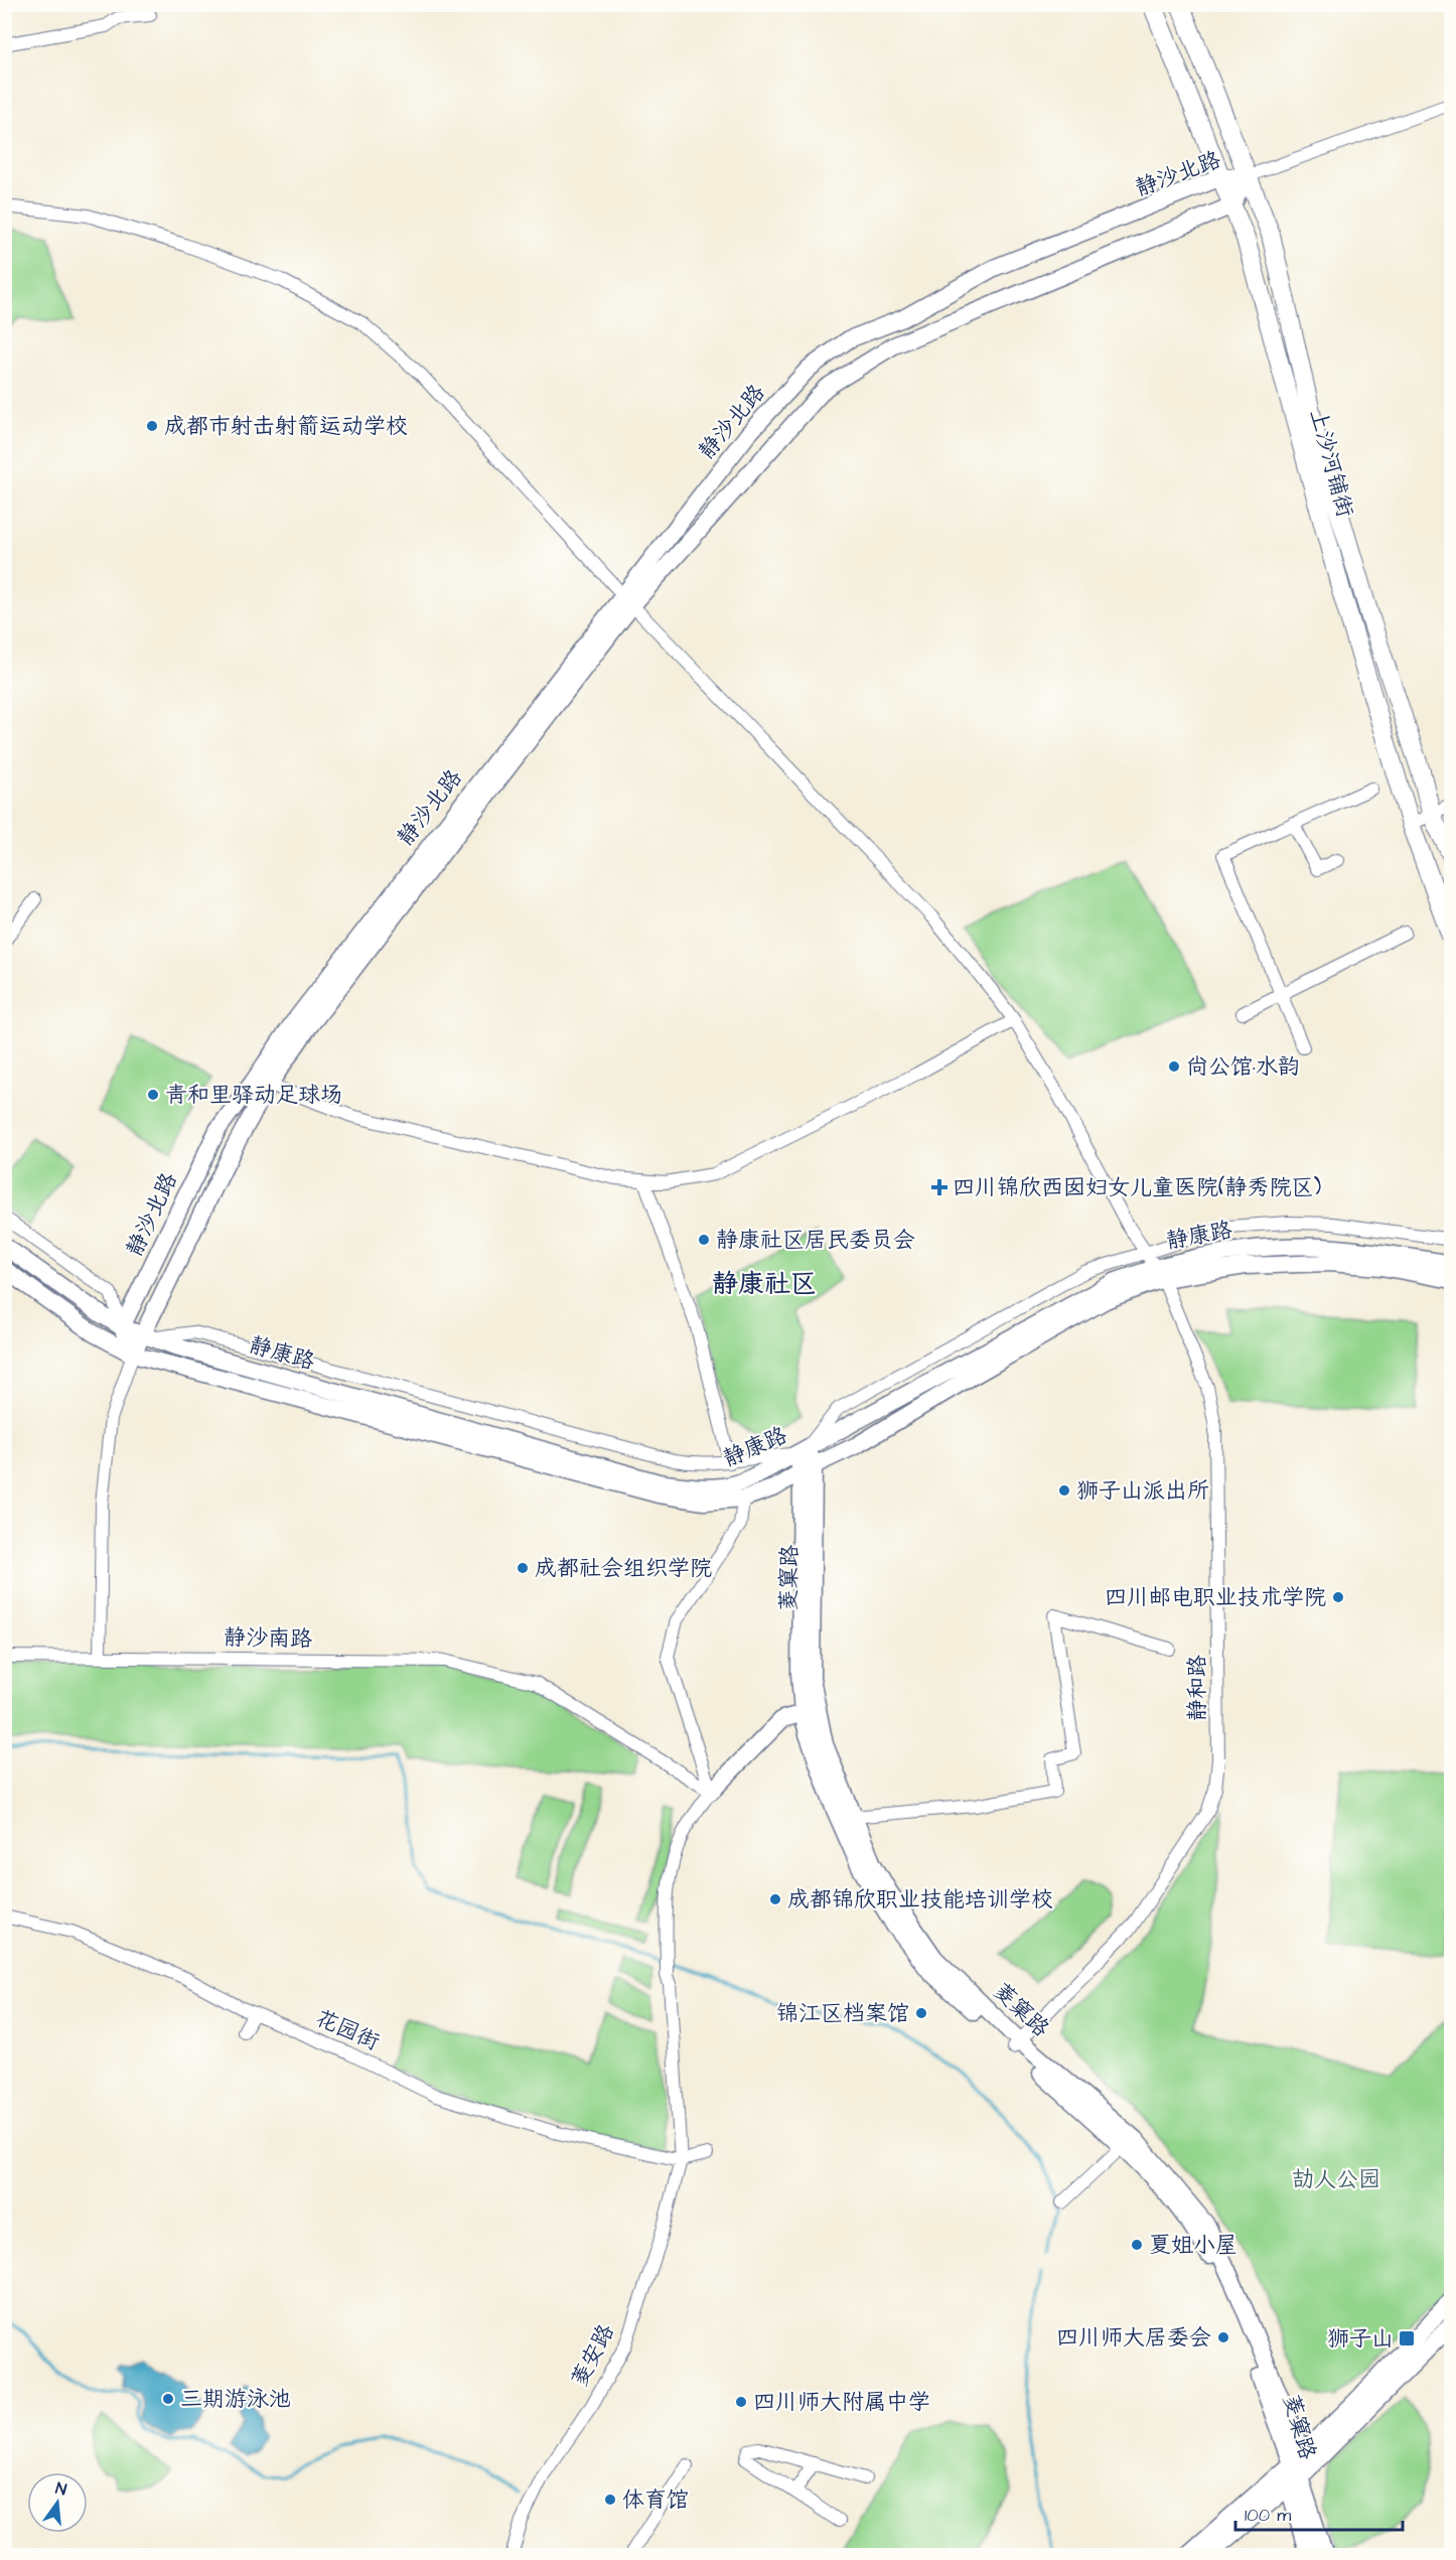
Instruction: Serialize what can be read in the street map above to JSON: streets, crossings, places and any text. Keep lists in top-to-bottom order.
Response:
{
  "streets": {
    "main road": ["上沙河铺街"],
    "street": [
      "静沙北路",
      "静康路",
      "菱窠路",
      "静沙南路",
      "静和路",
      "花园街",
      "菱安路"
    ]
  },
  "crossings": [
    ["静沙北路", "上沙河铺街"],
    ["静沙北路", "静康路"],
    ["静沙北路", "静和路"],
    ["静康路", "菱窠路"],
    ["静康路", "静和路"],
    ["菱窠路", "静和路"],
    ["静沙南路", "菱安路"],
    ["花园街", "菱安路"]
  ],
  "districts": ["静康社区"],
  "parks": ["劼人公园"],
  "places": {
    "other": [
      "成都市射击射箭运动学校",
      "尚公馆·水韵",
      "青和里驿动足球场",
      "静康社区居民委员会",
      "狮子山派出所",
      "成都社会组织学院",
      "四川邮电职业技术学院",
      "成都锦欣职业技能培训学校",
      "锦江区档案馆",
      "夏姐小屋",
      "四川师大居委会",
      "三期游泳池",
      "四川师大附属中学",
      "体育馆"
    ],
    "health": ["四川锦欣西囡妇女儿童医院(静秀院区)"],
    "transit": ["狮子山"]
  },
  "scale_bar": "100 m",
  "north": "top"
}
